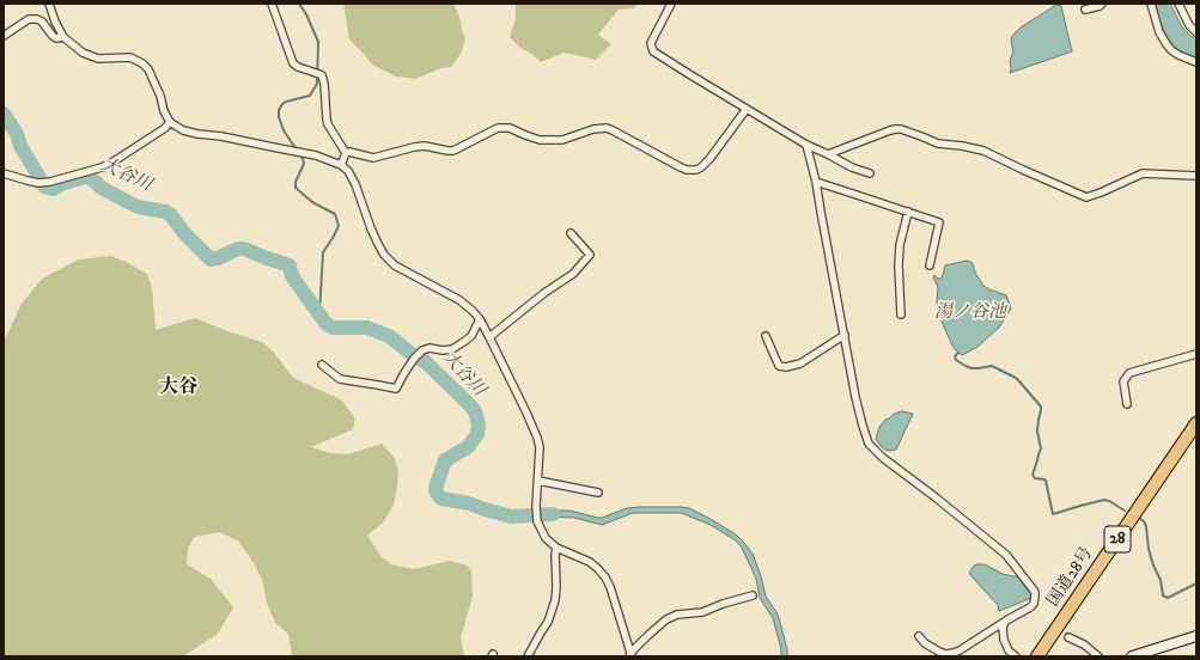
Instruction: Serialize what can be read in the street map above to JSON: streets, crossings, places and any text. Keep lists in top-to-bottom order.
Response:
{
  "streets": {
    "highway": ["28", "国道28号"]
  },
  "districts": ["大谷"],
  "water": ["大谷川", "湯ノ谷池"]
}
